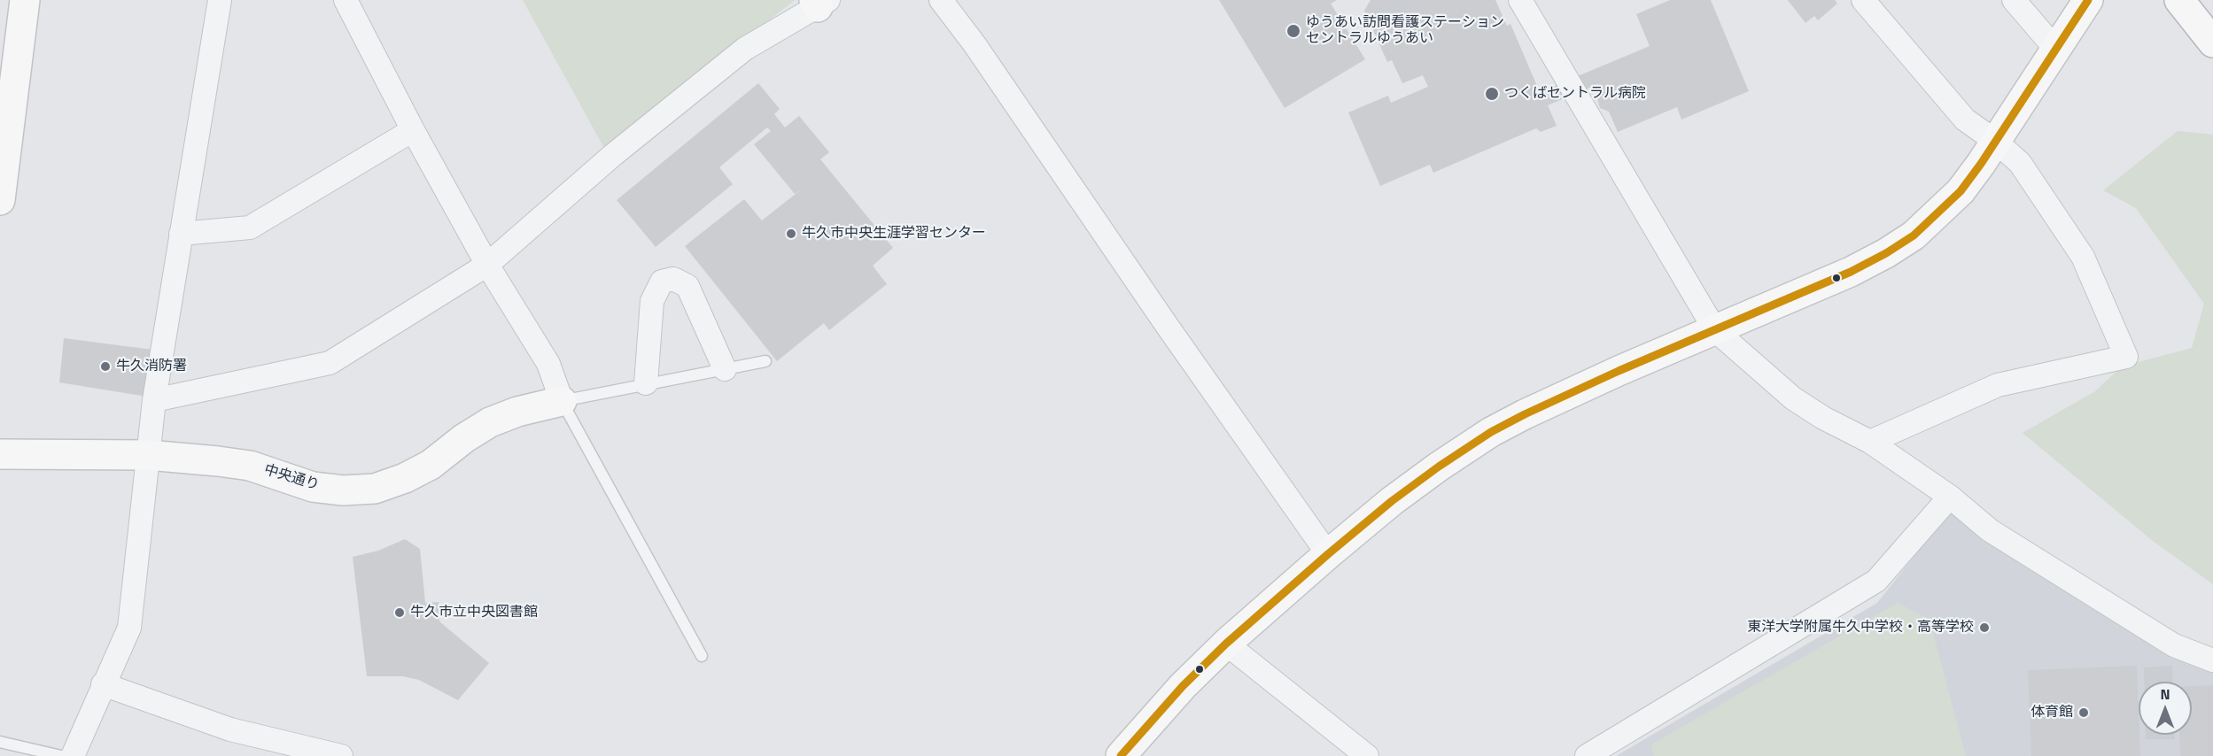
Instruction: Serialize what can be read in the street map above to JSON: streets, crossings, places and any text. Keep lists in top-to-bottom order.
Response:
{
  "streets": {
    "main road": ["中央通り"]
  },
  "places": [
    "ゆうあい訪問看護ステーション セントラルゆうあい",
    "つくばセントラル病院",
    "牛久市中央生涯学習センター",
    "牛久消防署",
    "牛久市立中央図書館",
    "東洋大学附属牛久中学校・高等学校",
    "体育館"
  ],
  "north": "top"
}
